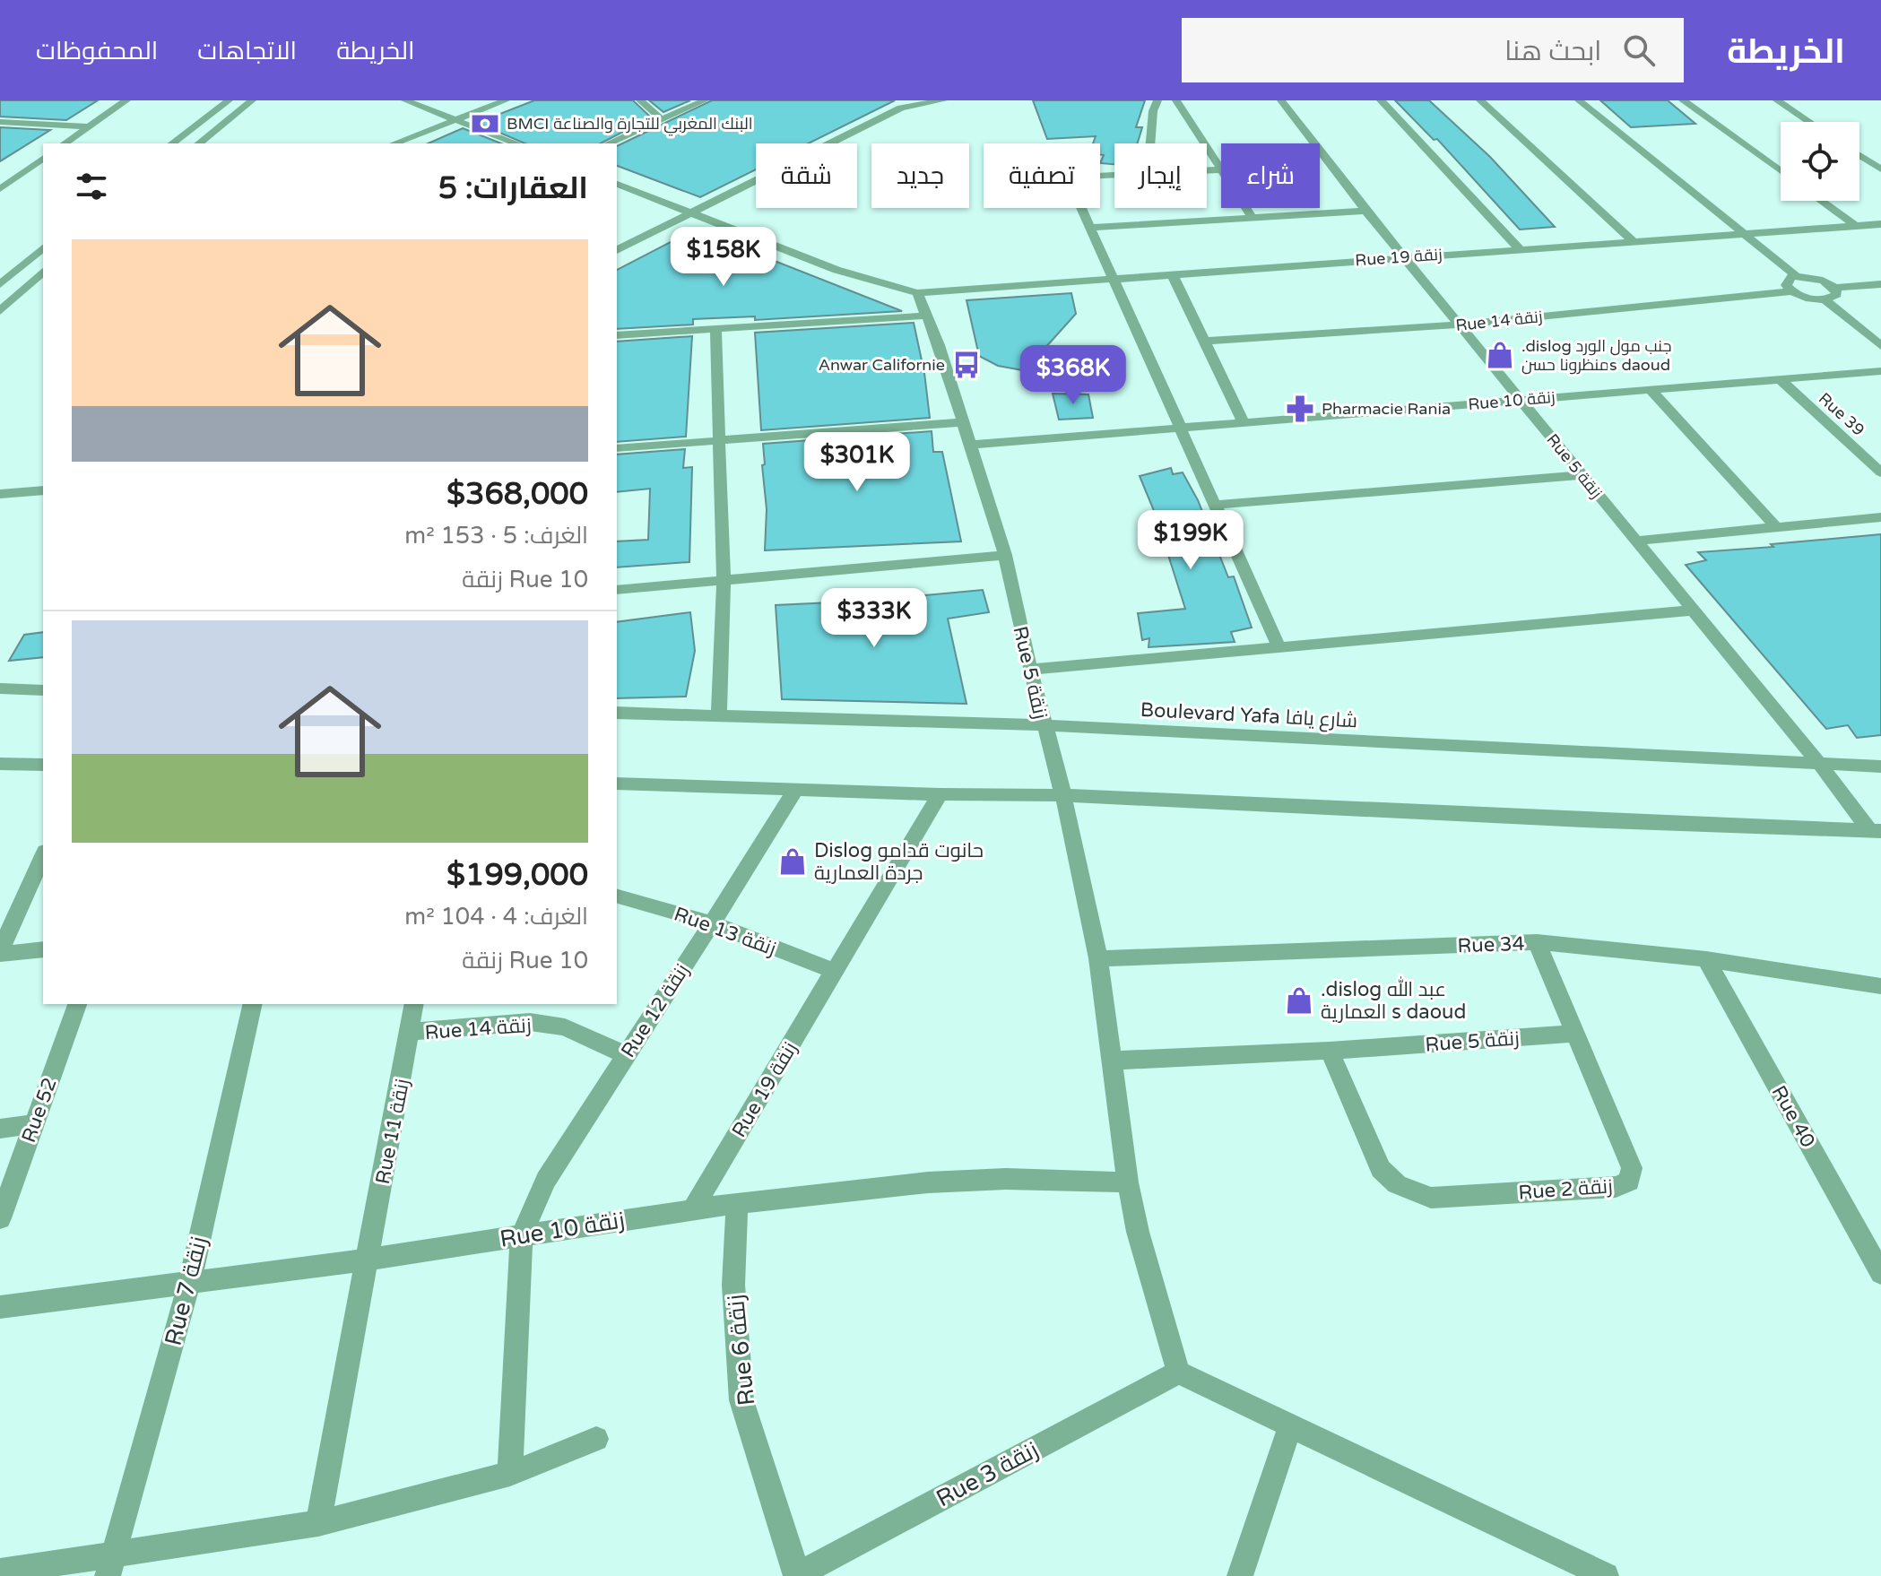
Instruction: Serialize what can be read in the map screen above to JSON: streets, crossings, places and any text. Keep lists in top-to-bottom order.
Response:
{
  "streets": {
    "street": [
      "Rue 19 زنقة",
      "Rue 14 زنقة",
      "Rue 10 زنقة",
      "Rue 39",
      "Rue 5 زنقة",
      "Boulevard Yafa شارع يافا",
      "Rue 13 زنقة",
      "Rue 34",
      "Rue 12 زنقة",
      "Rue 52",
      "Rue 40",
      "Rue 11 زنقة",
      "Rue 2 زنقة",
      "Rue 7 زنقة",
      "Rue 6 زنقة",
      "Rue 3 زنقة"
    ]
  },
  "crossings": [
    ["Rue 19 زنقة", "Rue 10 زنقة"],
    ["Rue 19 زنقة", "Rue 5 زنقة"],
    ["Rue 19 زنقة", "Rue 13 زنقة"],
    ["Rue 14 زنقة", "Rue 5 زنقة"],
    ["Rue 14 زنقة", "Rue 12 زنقة"],
    ["Rue 14 زنقة", "Rue 11 زنقة"],
    ["Rue 10 زنقة", "Rue 39"],
    ["Rue 10 زنقة", "Rue 5 زنقة"],
    ["Rue 10 زنقة", "Rue 12 زنقة"],
    ["Rue 10 زنقة", "Rue 11 زنقة"],
    ["Rue 10 زنقة", "Rue 7 زنقة"],
    ["Rue 10 زنقة", "Rue 6 زنقة"],
    ["Rue 5 زنقة", "Boulevard Yafa شارع يافا"],
    ["Rue 5 زنقة", "Rue 34"],
    ["Rue 5 زنقة", "Rue 2 زنقة"],
    ["Rue 5 زنقة", "Rue 3 زنقة"],
    ["Rue 13 زنقة", "Rue 12 زنقة"],
    ["Rue 34", "Rue 40"],
    ["Rue 34", "Rue 2 زنقة"],
    ["Rue 6 زنقة", "Rue 3 زنقة"]
  ],
  "places": {
    "bank": ["BMCI البنك المغربي للتجارة والصناعة"],
    "shop": [".dislog جنب مول الورد منظرونا حسنs daoud", "Dislog حانوت قدامو جردة العمارية", ".dislog عبد الله العمارية s daoud"],
    "bus stop": ["Anwar Californie"],
    "pharmacy": ["Pharmacie Rania"]
  },
  "page": {
    "header": "الخريطة",
    "search": "ابحث هنا",
    "nav": ["الخريطة", "الاتجاهات", "المحفوظات"],
    "chip": [
      "شراء",
      "إيجار",
      "تصفية",
      "جديد",
      "شقة"
    ],
    "heading": "العقارات: 5",
    "price": [
      "$158K",
      "$368K",
      "$301K",
      "$199K",
      "$333K"
    ],
    "list": [
      {
        "name": "$368,000",
        "note": "الغرف: 5 · 153 m² · Rue 10 زنقة"
      },
      {
        "name": "$199,000",
        "note": "الغرف: 4 · 104 m² · Rue 10 زنقة"
      }
    ]
  }
}
